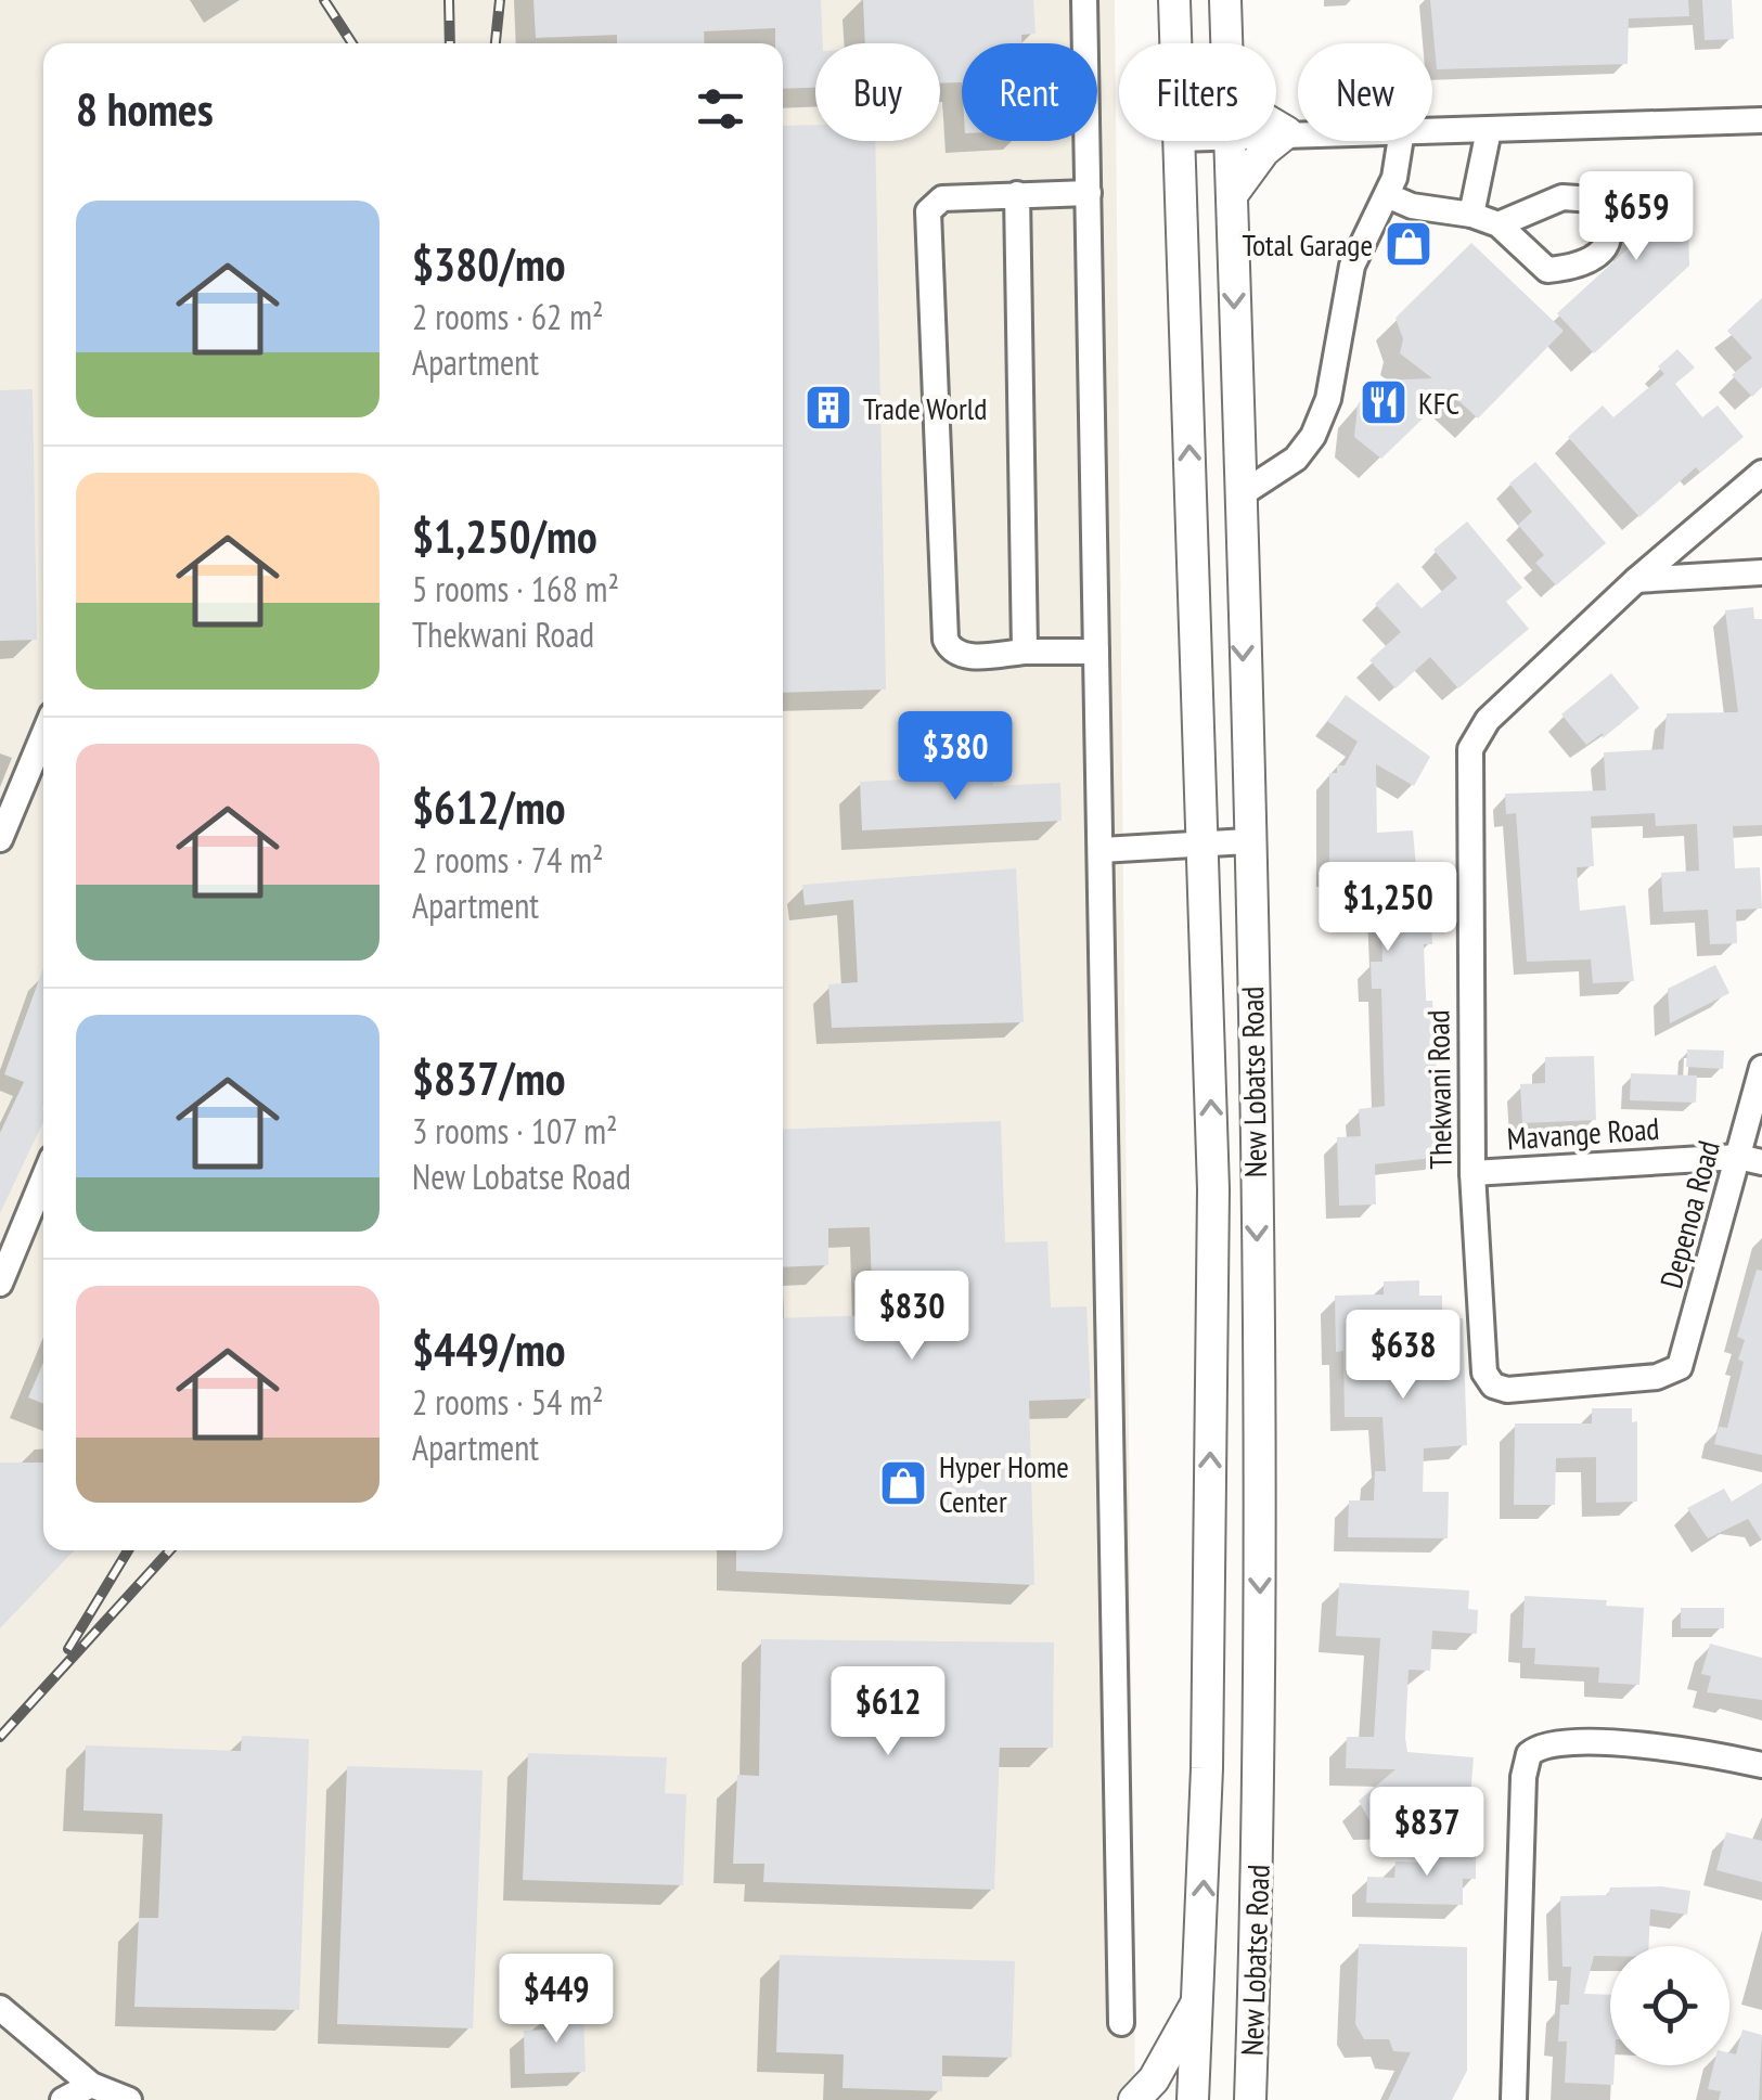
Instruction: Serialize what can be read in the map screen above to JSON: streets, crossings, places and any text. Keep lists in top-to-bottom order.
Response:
{
  "streets": {
    "main road": ["New Lobatse Road"],
    "street": ["Thekwani Road", "Mavange Road", "Depenoa Road"]
  },
  "crossings": [
    ["Thekwani Road", "Mavange Road"],
    ["Thekwani Road", "Depenoa Road"],
    ["Mavange Road", "Depenoa Road"]
  ],
  "places": {
    "shop": ["Total Garage", "Hyper Home Center"],
    "restaurant": ["KFC"],
    "building": ["Trade World"]
  },
  "page": {
    "chip": [
      "Buy",
      "Rent",
      "Filters",
      "New"
    ],
    "heading": "8 homes",
    "price": [
      "$659",
      "$380",
      "$1,250",
      "$830",
      "$638",
      "$612",
      "$837",
      "$449"
    ],
    "list": [
      {
        "name": "$380/mo",
        "note": "2 rooms · 62 m² · Apartment"
      },
      {
        "name": "$1,250/mo",
        "note": "5 rooms · 168 m² · Thekwani Road"
      },
      {
        "name": "$612/mo",
        "note": "2 rooms · 74 m² · Apartment"
      },
      {
        "name": "$837/mo",
        "note": "3 rooms · 107 m² · New Lobatse Road"
      },
      {
        "name": "$449/mo",
        "note": "2 rooms · 54 m² · Apartment"
      }
    ]
  }
}
